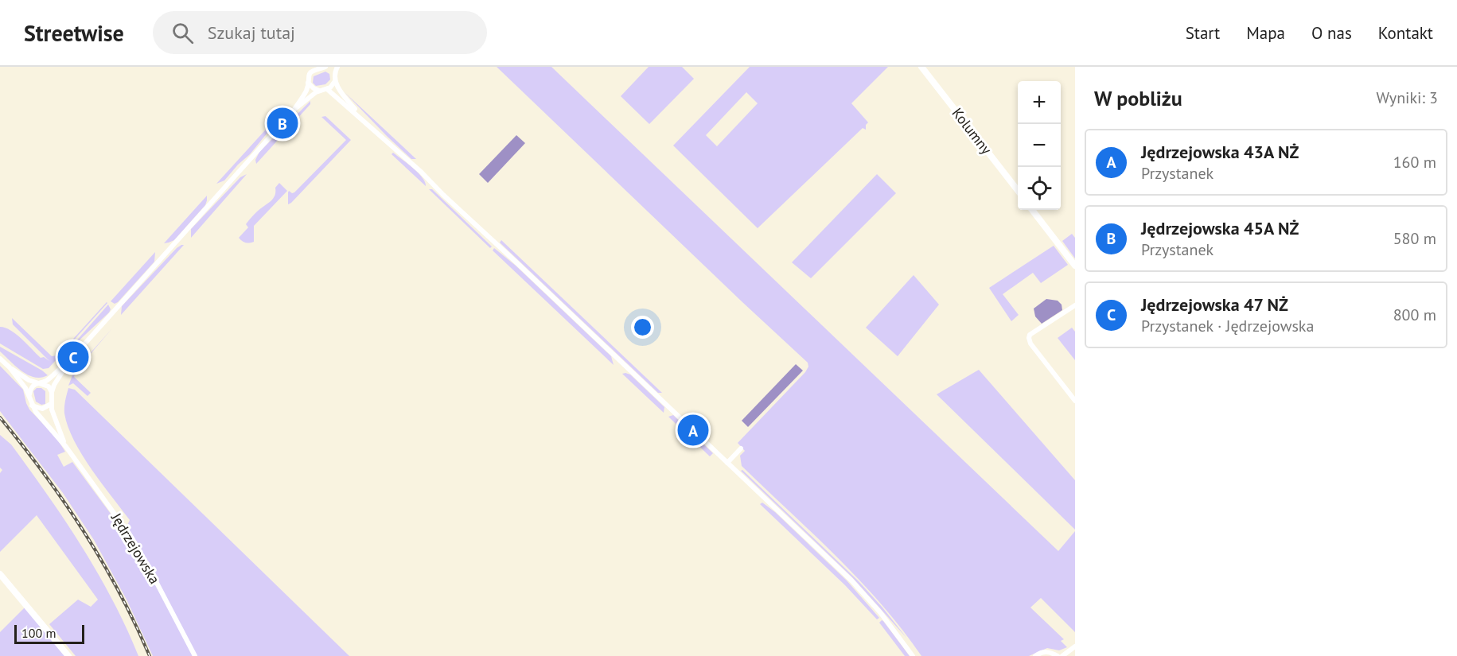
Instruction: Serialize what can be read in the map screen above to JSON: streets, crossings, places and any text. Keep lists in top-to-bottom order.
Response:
{
  "streets": {
    "street": ["Kolumny", "Jędrzejowska"]
  },
  "scale_bar": "100 m",
  "page": {
    "header": "Streetwise",
    "search": "Szukaj tutaj",
    "nav": [
      "Start",
      "Mapa",
      "O nas",
      "Kontakt"
    ],
    "heading": ["W pobliżu", "Wyniki: 3"],
    "map_buttons": ["+", "−"],
    "pins": ["B", "C", "A"],
    "list": [
      {
        "mark": "A",
        "name": "Jędrzejowska 43A NŻ",
        "note": "Przystanek",
        "value": "160 m"
      },
      {
        "mark": "B",
        "name": "Jędrzejowska 45A NŻ",
        "note": "Przystanek",
        "value": "580 m"
      },
      {
        "mark": "C",
        "name": "Jędrzejowska 47 NŻ",
        "note": "Przystanek · Jędrzejowska",
        "value": "800 m"
      }
    ],
    "scale": "100 m"
  }
}
